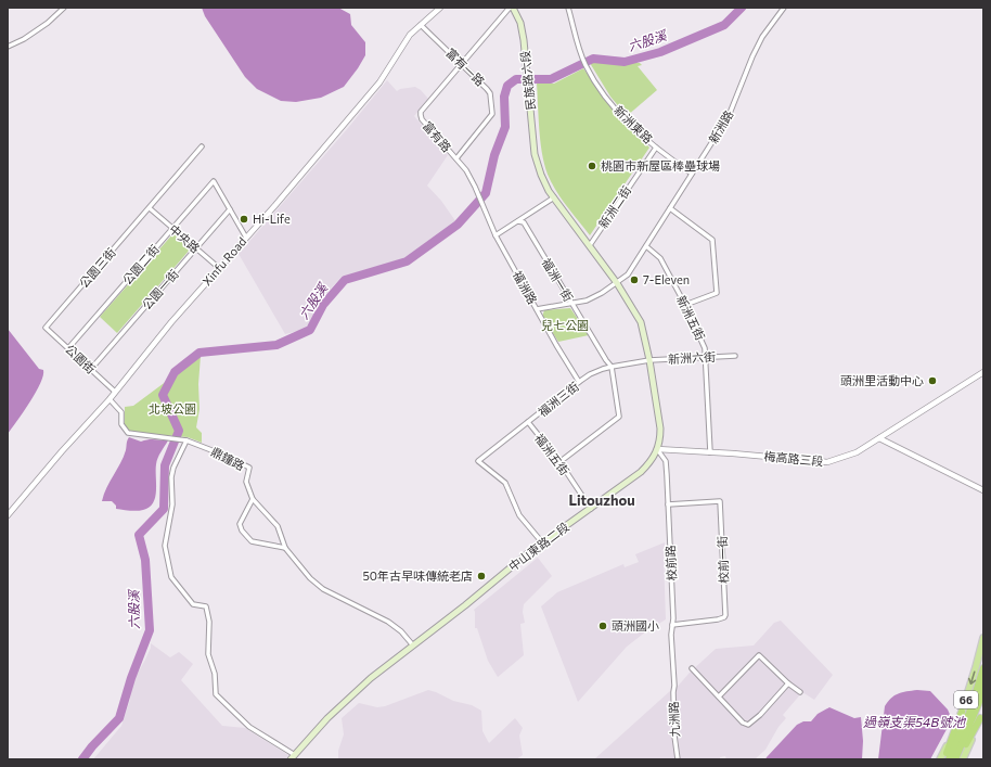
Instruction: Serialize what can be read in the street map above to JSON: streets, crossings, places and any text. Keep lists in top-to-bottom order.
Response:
{
  "streets": {
    "highway": ["66"],
    "main road": ["民族路六段", "中山東路二段"],
    "street": [
      "富有一路",
      "新洲東路",
      "新洲路",
      "富有路",
      "新洲二街",
      "中央路",
      "Xinfu Road",
      "公園二街",
      "公園三街",
      "福洲一街",
      "福洲路",
      "公園一街",
      "新洲五街",
      "新洲六街",
      "公園街",
      "福洲三街",
      "福洲五街",
      "鼎鐘路",
      "梅高路三段",
      "校前一街",
      "校前路",
      "九洲路"
    ]
  },
  "crossings": [
    ["富有一路", "富有路"],
    ["富有一路", "Xinfu Road"],
    ["民族路六段", "富有路"],
    ["民族路六段", "中山東路二段"],
    ["新洲東路", "新洲路"],
    ["新洲東路", "新洲二街"],
    ["新洲路", "福洲路"],
    ["新洲路", "新洲五街"],
    ["新洲路", "中山東路二段"],
    ["富有路", "福洲路"],
    ["新洲二街", "中山東路二段"],
    ["中央路", "Xinfu Road"],
    ["中央路", "公園二街"],
    ["中央路", "公園三街"],
    ["中央路", "公園一街"],
    ["Xinfu Road", "公園街"],
    ["Xinfu Road", "鼎鐘路"],
    ["公園二街", "公園一街"],
    ["公園二街", "公園街"],
    ["公園三街", "公園街"],
    ["福洲一街", "福洲路"],
    ["福洲一街", "福洲三街"],
    ["福洲一街", "福洲五街"],
    ["福洲路", "中山東路二段"],
    ["公園一街", "公園街"],
    ["新洲五街", "新洲六街"],
    ["新洲五街", "梅高路三段"],
    ["新洲六街", "福洲三街"],
    ["新洲六街", "中山東路二段"],
    ["福洲三街", "福洲五街"],
    ["福洲三街", "中山東路二段"],
    ["福洲五街", "中山東路二段"],
    ["梅高路三段", "中山東路二段"],
    ["梅高路三段", "校前路"],
    ["中山東路二段", "校前路"],
    ["校前一街", "校前路"],
    ["校前路", "九洲路"]
  ],
  "districts": ["Litouzhou"],
  "water": ["六股溪", "過嶺支渠54B號池"],
  "parks": ["兒七公園", "北坡公園"],
  "places": [
    "桃園市新屋區棒壘球場",
    "Hi-Life",
    "7-Eleven",
    "頭洲里活動中心",
    "50年古早味傳統老店",
    "頭洲國小"
  ]
}
